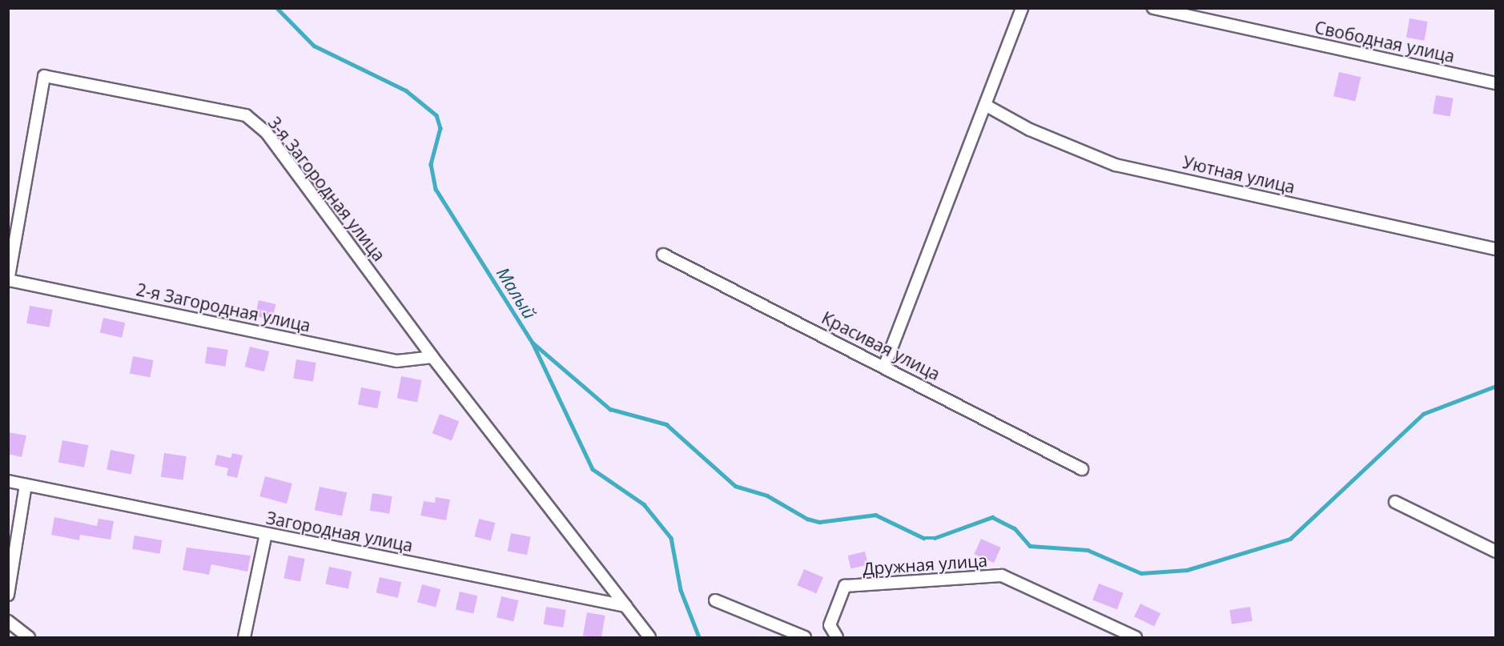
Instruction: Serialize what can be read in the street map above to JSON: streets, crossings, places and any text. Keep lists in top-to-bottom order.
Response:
{
  "streets": {
    "street": [
      "Свободная улица",
      "Уютная улица",
      "3-я Загородная улица",
      "2-я Загородная улица",
      "Красивая улица",
      "Загородная улица",
      "Дружная улица"
    ]
  },
  "crossings": [
    ["3-я Загородная улица", "2-я Загородная улица"],
    ["3-я Загородная улица", "Загородная улица"]
  ],
  "water": ["Малый"]
}
